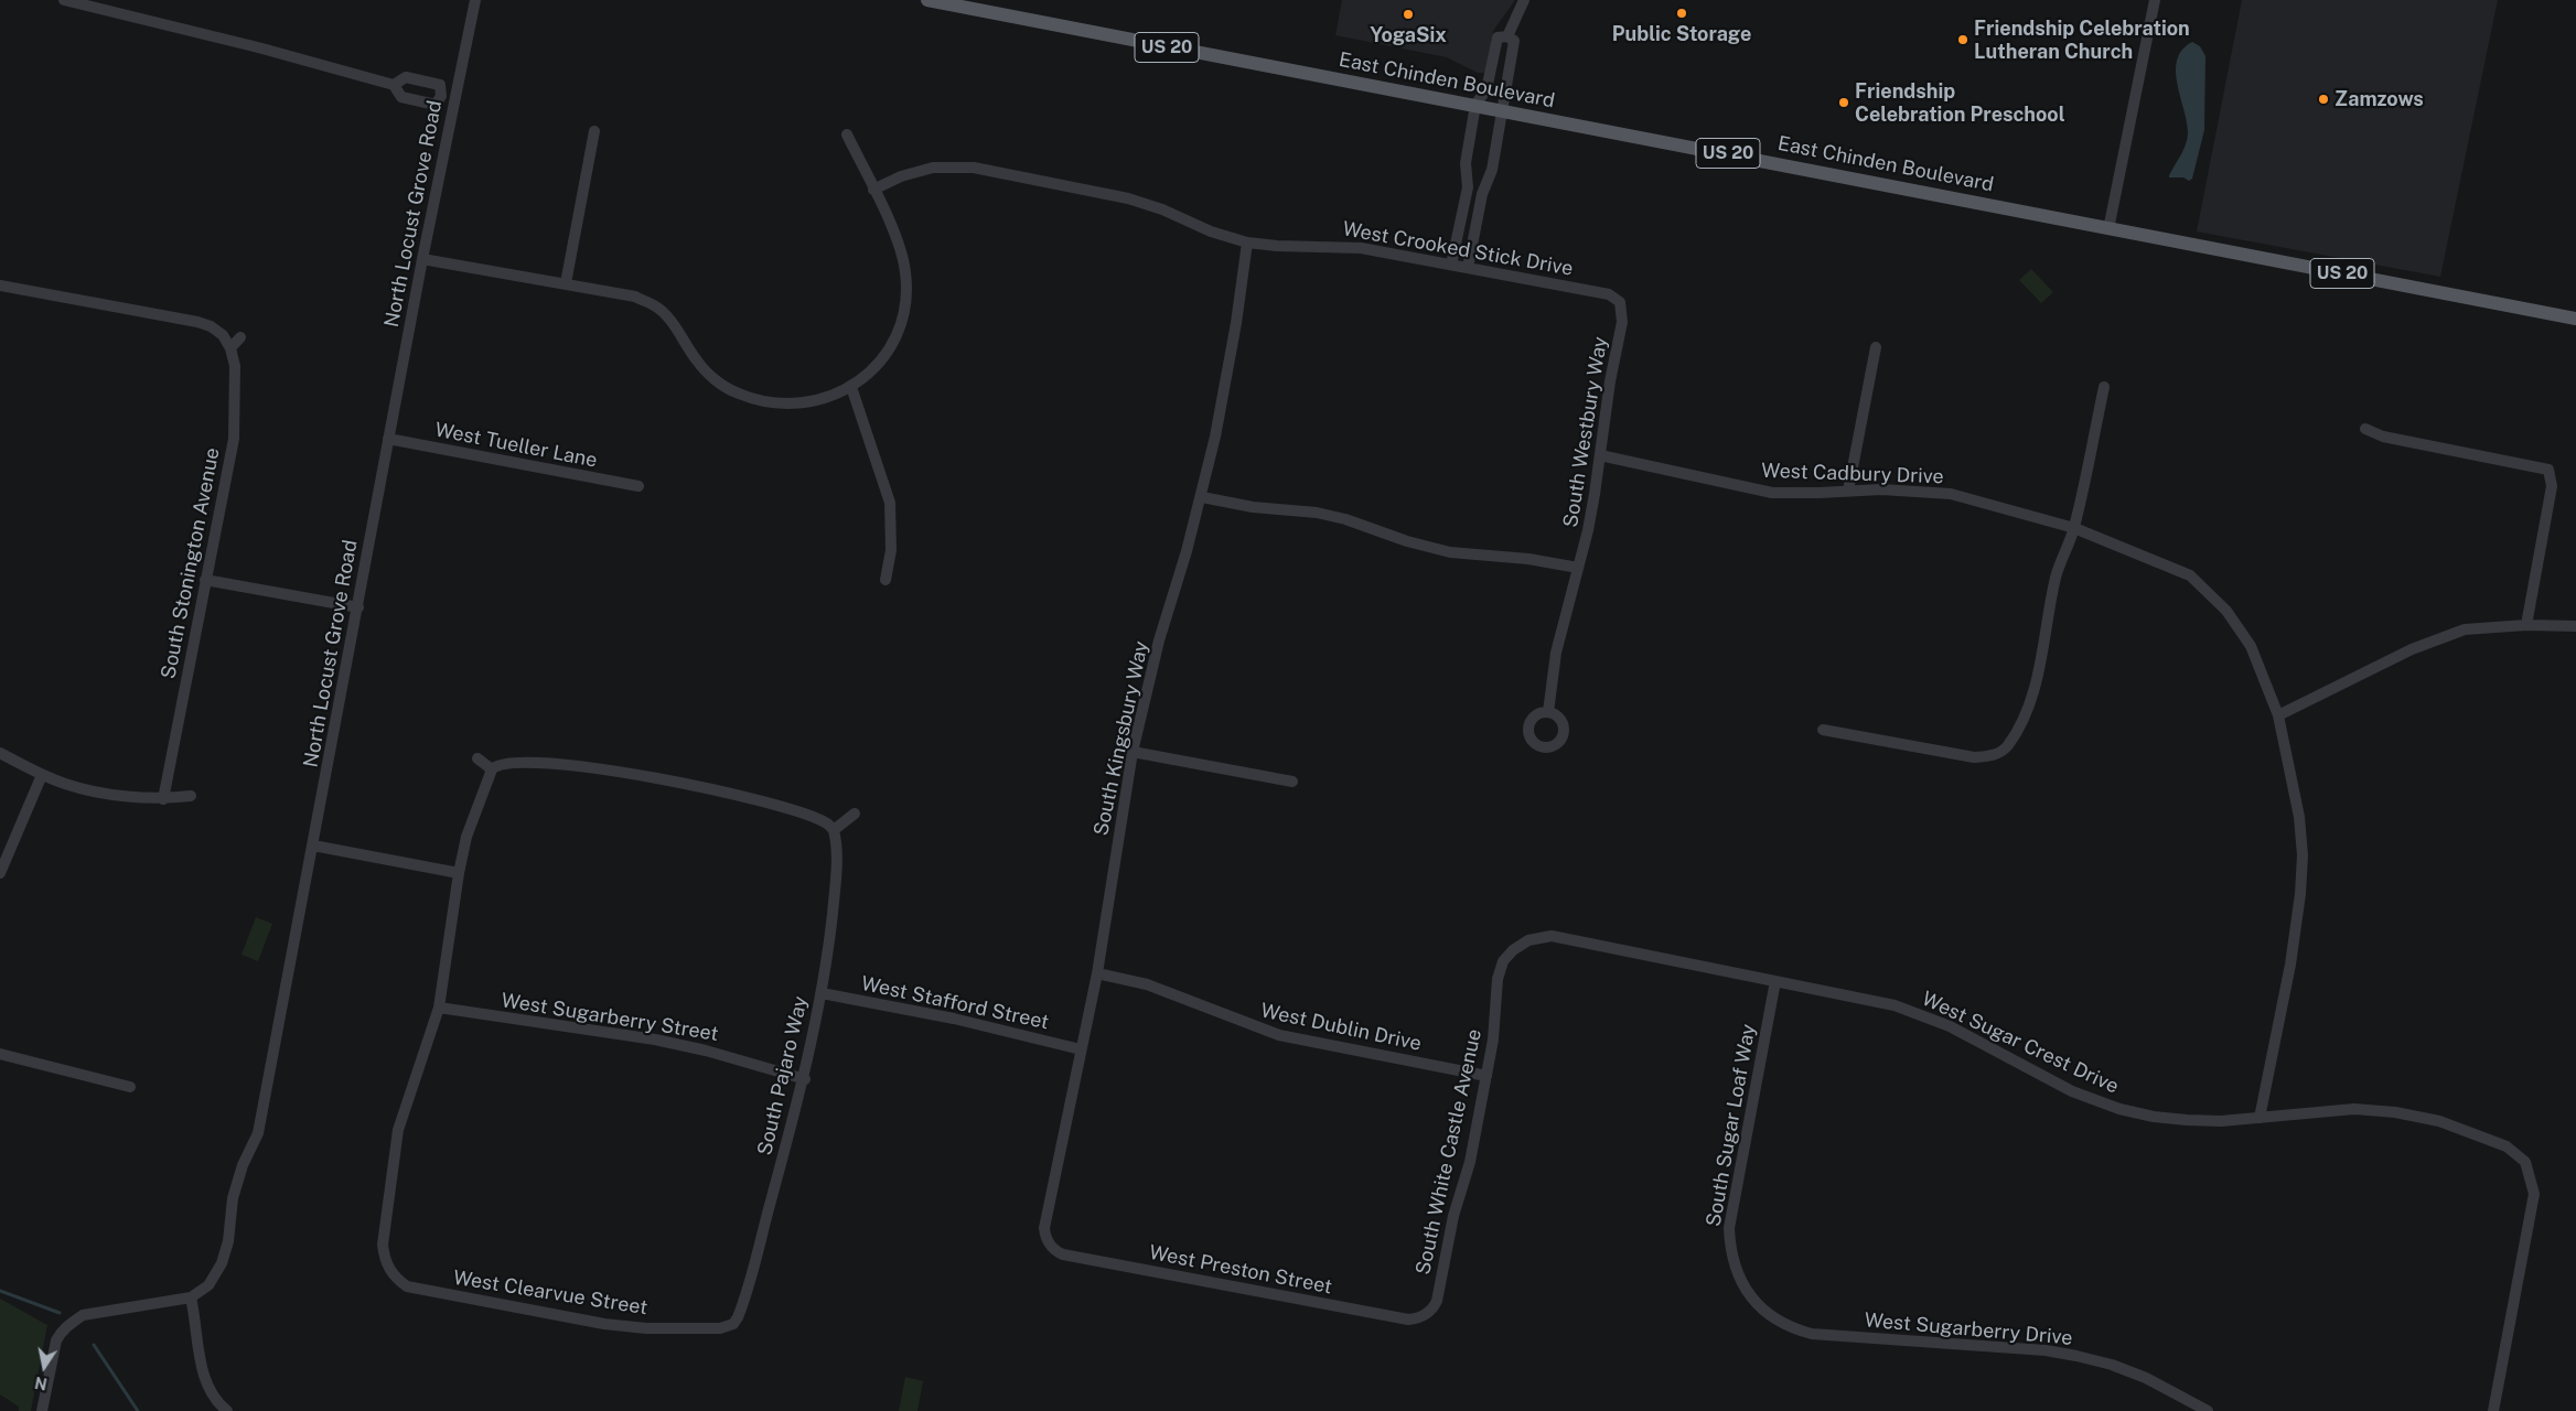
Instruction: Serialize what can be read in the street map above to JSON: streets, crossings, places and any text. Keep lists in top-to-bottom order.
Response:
{
  "streets": {
    "main road": ["US 20", "East Chinden Boulevard"],
    "street": [
      "North Locust Grove Road",
      "West Crooked Stick Drive",
      "South Westbury Way",
      "West Tueller Lane",
      "West Cadbury Drive",
      "South Stonington Avenue",
      "South Kingsbury Way",
      "West Stafford Street",
      "West Sugarberry Street",
      "West Dublin Drive",
      "West Sugar Crest Drive",
      "South Pajaro Way",
      "South Sugar Loaf Way",
      "South White Castle Avenue",
      "West Preston Street",
      "West Clearvue Street",
      "West Sugarberry Drive"
    ]
  },
  "crossings": [
    ["North Locust Grove Road", "West Tueller Lane"],
    ["West Crooked Stick Drive", "South Westbury Way"],
    ["West Crooked Stick Drive", "South Kingsbury Way"],
    ["South Westbury Way", "West Cadbury Drive"],
    ["West Cadbury Drive", "West Sugar Crest Drive"],
    ["South Kingsbury Way", "West Stafford Street"],
    ["South Kingsbury Way", "West Dublin Drive"],
    ["South Kingsbury Way", "West Preston Street"],
    ["West Stafford Street", "South Pajaro Way"],
    ["West Sugarberry Street", "South Pajaro Way"],
    ["West Sugarberry Street", "West Clearvue Street"],
    ["West Dublin Drive", "South White Castle Avenue"],
    ["West Sugar Crest Drive", "South Sugar Loaf Way"],
    ["West Sugar Crest Drive", "South White Castle Avenue"],
    ["South Pajaro Way", "West Clearvue Street"],
    ["South Sugar Loaf Way", "West Sugarberry Drive"],
    ["South White Castle Avenue", "West Preston Street"]
  ],
  "places": [
    "Public Storage",
    "YogaSix",
    "Friendship Celebration Lutheran Church",
    "Zamzows",
    "Friendship Celebration Preschool"
  ],
  "north": "bottom"
}
